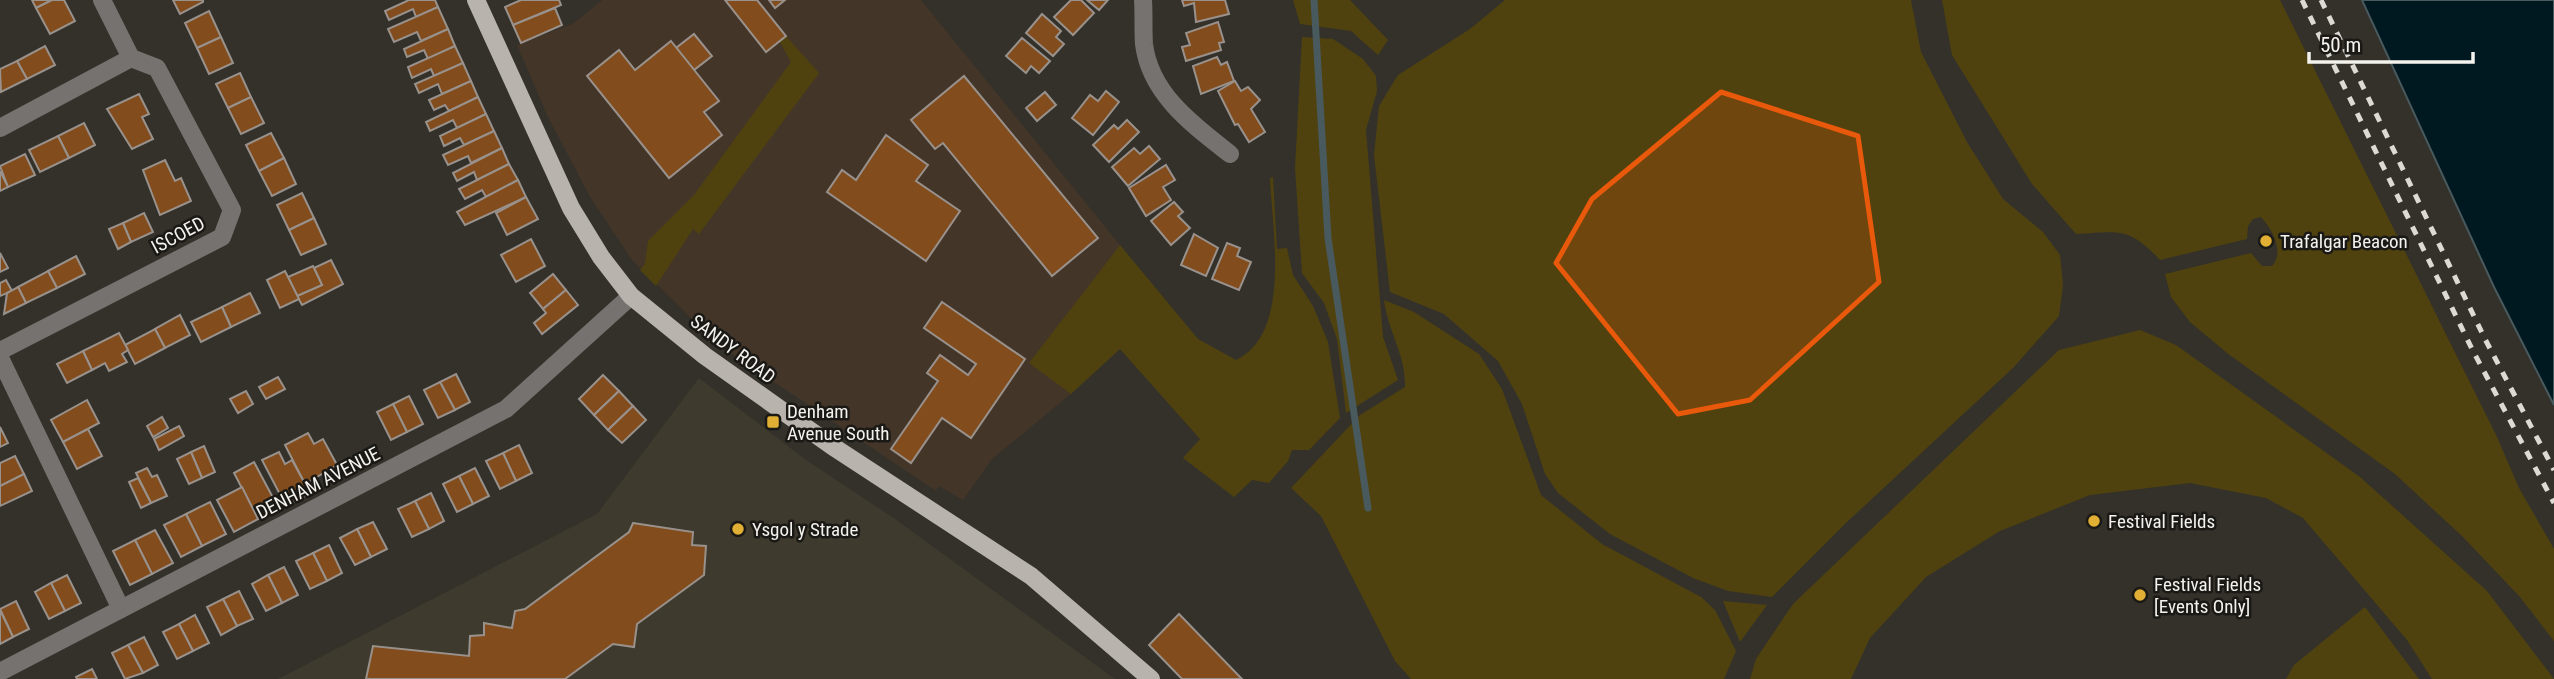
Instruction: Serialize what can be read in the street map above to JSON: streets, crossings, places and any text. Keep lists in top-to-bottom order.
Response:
{
  "streets": {
    "main road": ["SANDY ROAD"],
    "street": ["ISCOED", "DENHAM AVENUE"]
  },
  "crossings": [
    ["SANDY ROAD", "DENHAM AVENUE"]
  ],
  "places": {
    "other": [
      "Trafalgar Beacon",
      "Festival Fields",
      "Ysgol y Strade",
      "Festival Fields [Events Only]"
    ],
    "transit": ["Denham Avenue South"]
  },
  "scale_bar": "50 m"
}
